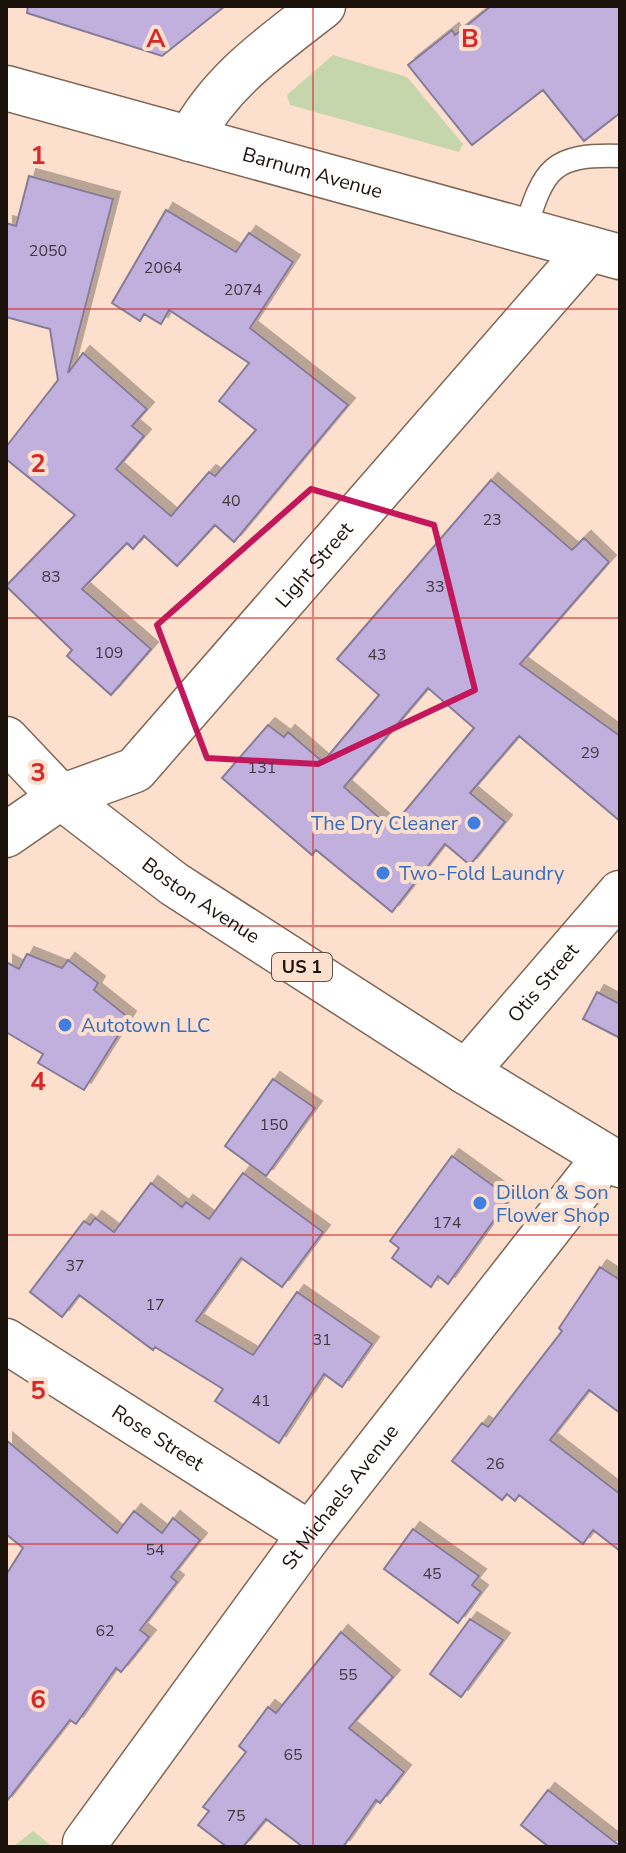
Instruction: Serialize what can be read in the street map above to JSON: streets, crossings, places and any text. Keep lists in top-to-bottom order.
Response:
{
  "streets": {
    "street": [
      "Barnum Avenue",
      "Light Street",
      "Boston Avenue",
      "US 1",
      "Otis Street",
      "Rose Street",
      "St Michaels Avenue"
    ]
  },
  "crossings": [
    ["Barnum Avenue", "Light Street"],
    ["Light Street", "Boston Avenue"],
    ["Boston Avenue", "Otis Street"],
    ["Boston Avenue", "St Michaels Avenue"],
    ["Rose Street", "St Michaels Avenue"]
  ],
  "places": [
    "The Dry Cleaner",
    "Two-Fold Laundry",
    "Autotown LLC",
    "Dillon & Son Flower Shop"
  ],
  "house_numbers": [
    "2050",
    "2064",
    "2074",
    "40",
    "23",
    "83",
    "33",
    "109",
    "43",
    "29",
    "131",
    "150",
    "174",
    "37",
    "17",
    "31",
    "41",
    "26",
    "54",
    "45",
    "62",
    "55",
    "65",
    "75"
  ],
  "grid": {
    "columns": ["A", "B"],
    "rows": [
      "1",
      "2",
      "3",
      "4",
      "5",
      "6"
    ]
  }
}
